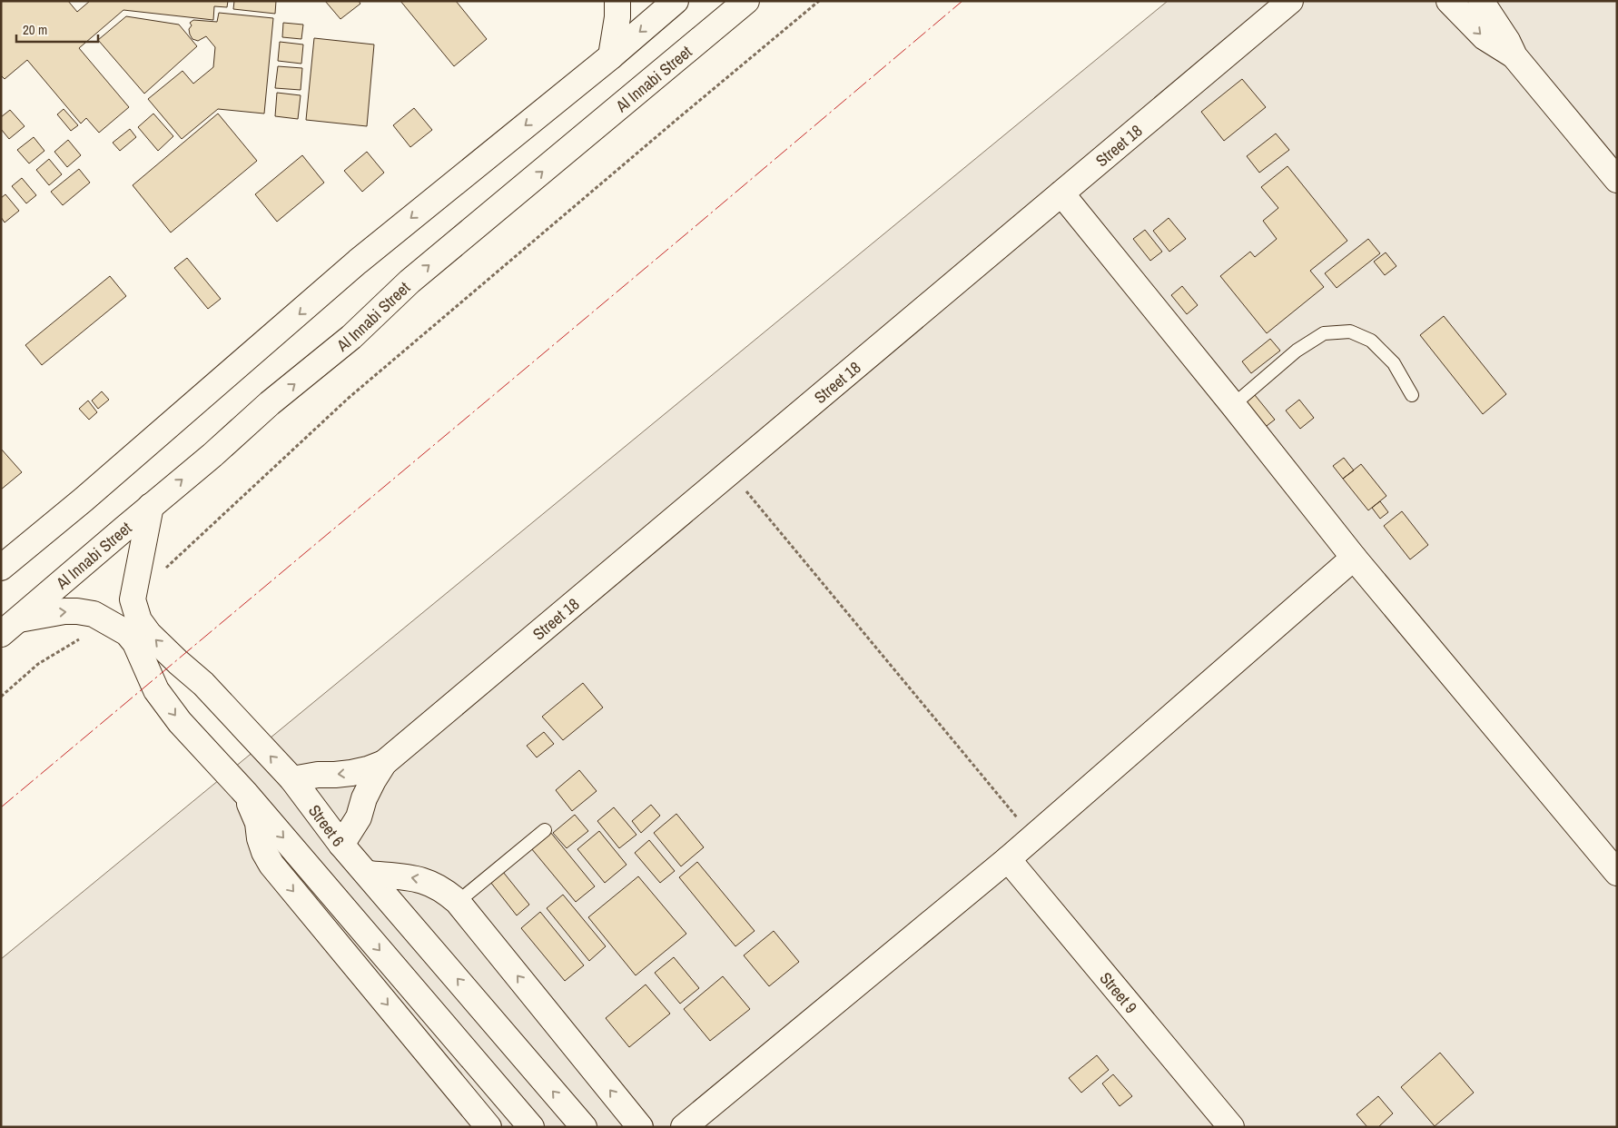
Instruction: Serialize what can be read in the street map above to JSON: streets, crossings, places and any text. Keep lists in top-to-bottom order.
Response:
{
  "streets": {
    "street": [
      "Al Innabi Street",
      "Street 18",
      "Street 6",
      "Street 9"
    ]
  },
  "crossings": [
    ["Al Innabi Street", "Street 6"],
    ["Street 18", "Street 6"]
  ],
  "scale_bar": "20 m"
}
